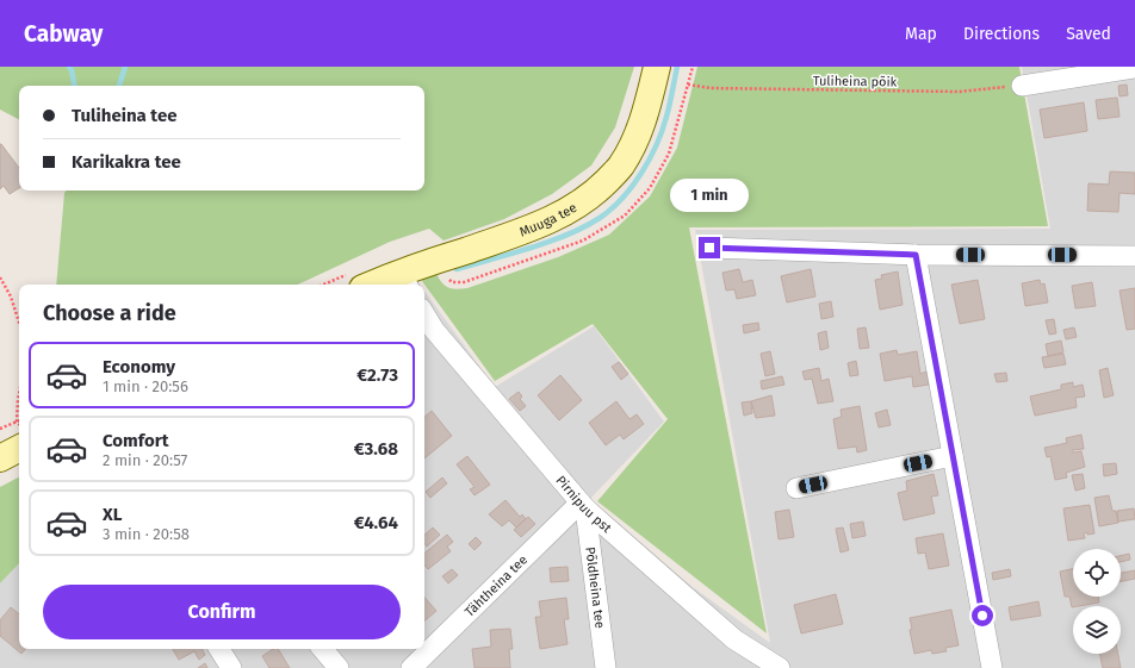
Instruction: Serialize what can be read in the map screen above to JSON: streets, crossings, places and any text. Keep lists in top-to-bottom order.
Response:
{
  "streets": {
    "main road": ["Muuga tee"],
    "street": ["Pirnipuu pst", "Tähtheina tee", "Põldheina tee"],
    "path": ["Tuliheina põik"]
  },
  "crossings": [
    ["Pirnipuu pst", "Tähtheina tee"],
    ["Pirnipuu pst", "Põldheina tee"],
    ["Tähtheina tee", "Põldheina tee"]
  ],
  "page": {
    "header": "Cabway",
    "nav": ["Map", "Directions", "Saved"],
    "banner": ["Tuliheina tee", "Karikakra tee"],
    "bubble": "1 min",
    "heading": "Choose a ride",
    "list": [
      {
        "name": "Economy",
        "note": "1 min · 20:56",
        "value": "€2.73"
      },
      {
        "name": "Comfort",
        "note": "2 min · 20:57",
        "value": "€3.68"
      },
      {
        "name": "XL",
        "note": "3 min · 20:58",
        "value": "€4.64"
      }
    ],
    "buttons": "Confirm"
  }
}
